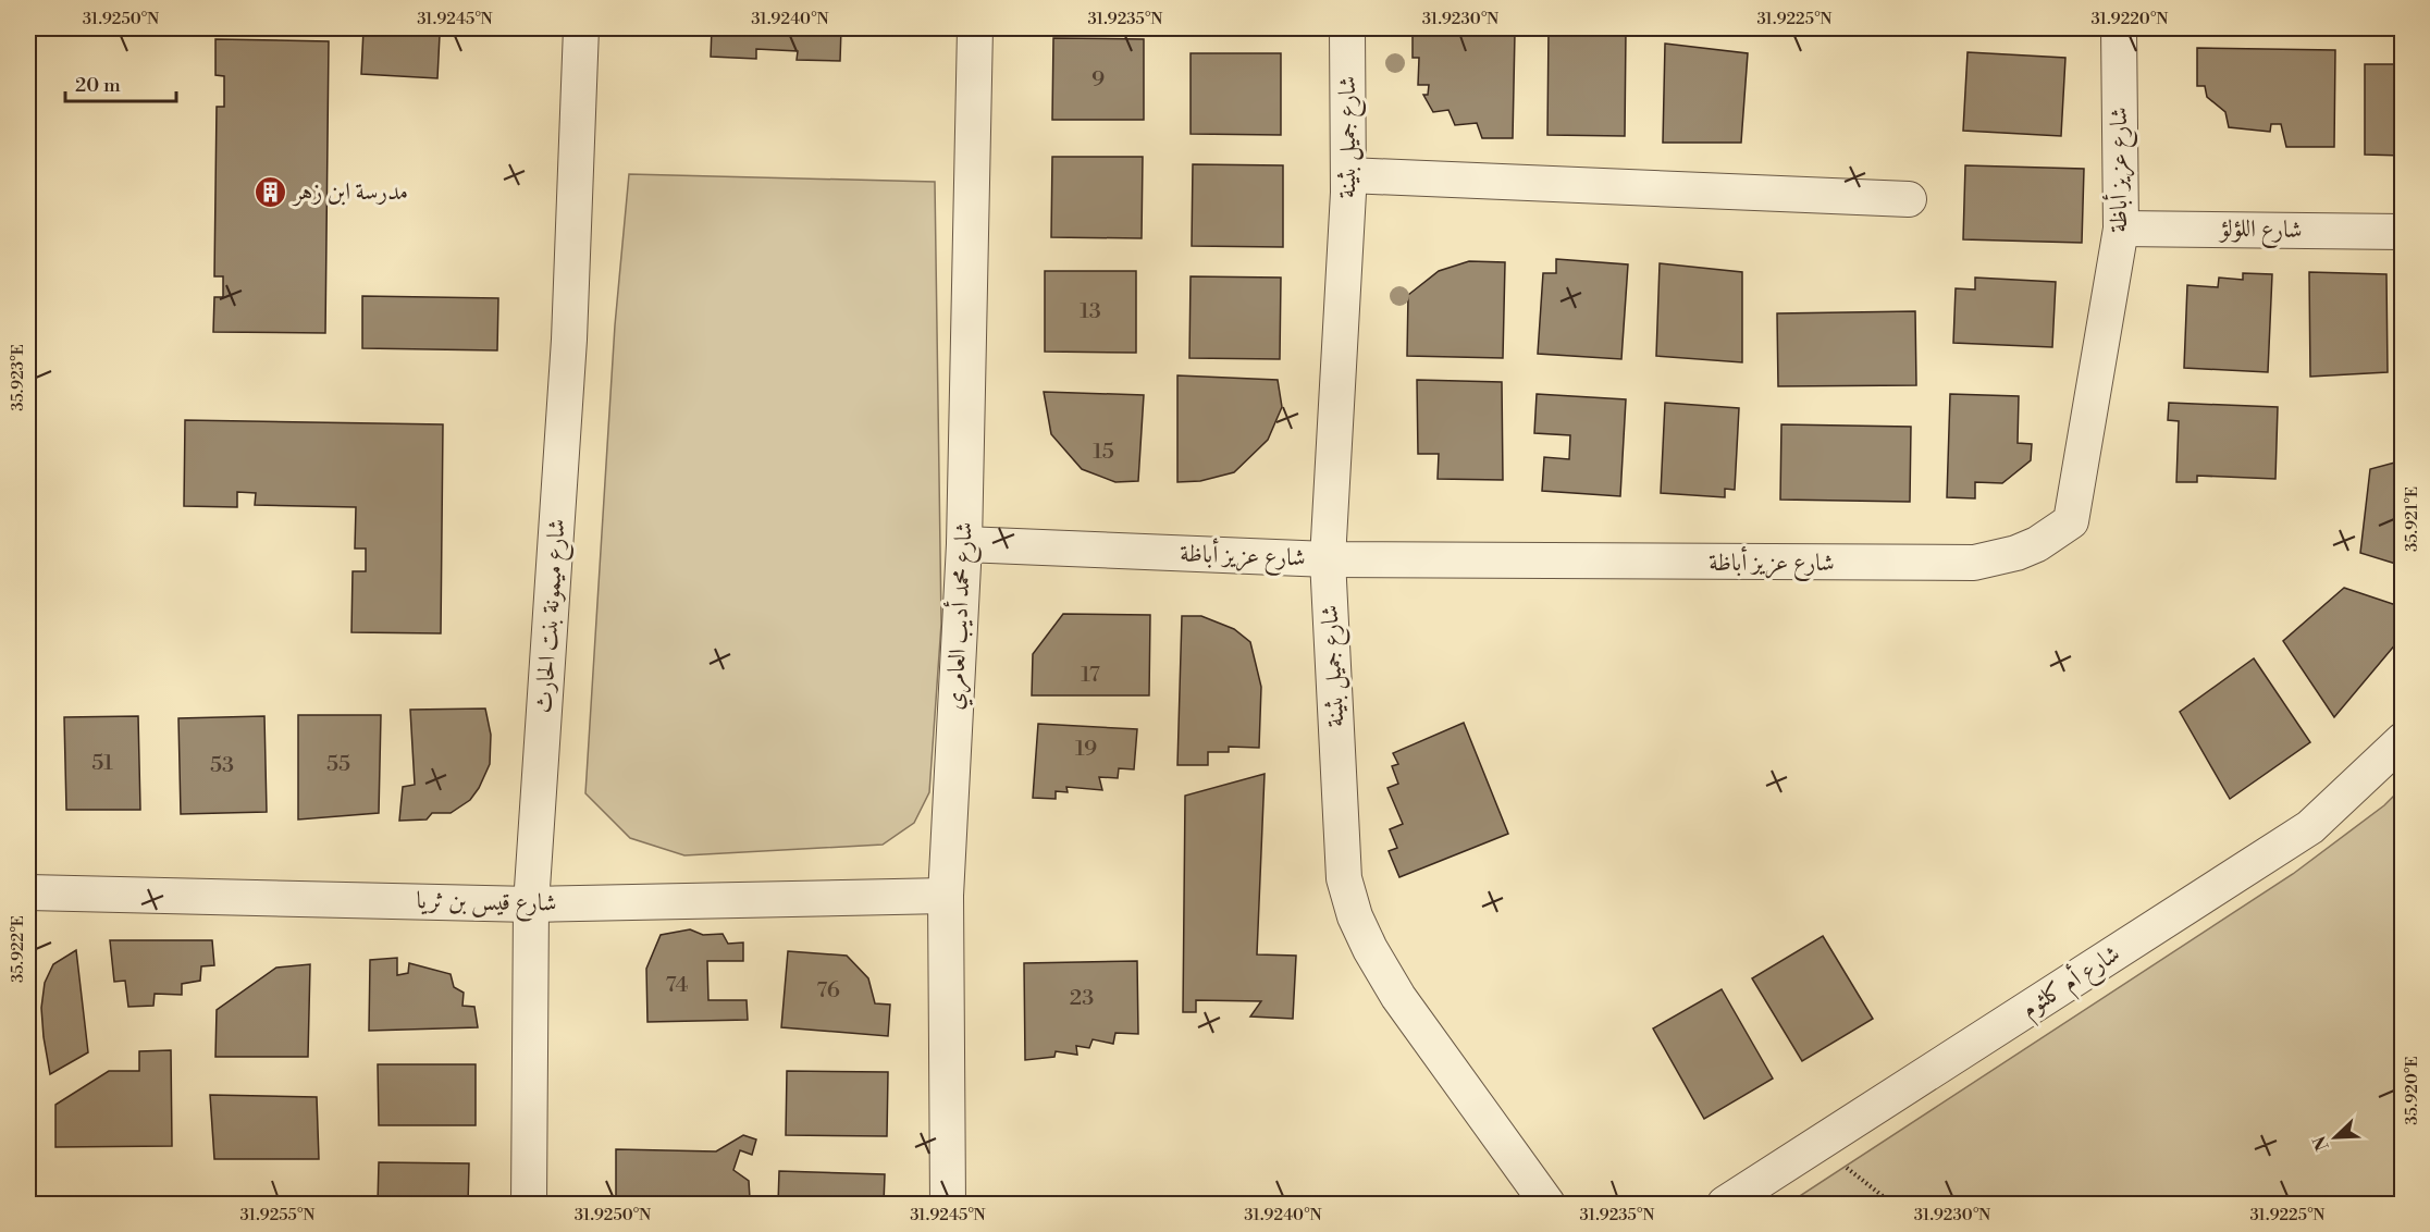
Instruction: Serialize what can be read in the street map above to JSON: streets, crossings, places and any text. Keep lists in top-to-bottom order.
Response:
{
  "streets": {
    "street": [
      "شارع جميل بثينة",
      "شارع عزيز أباظة",
      "شارع اللؤلؤ",
      "شارع ميمونة بنت الحارث",
      "شارع محمد أديب العامري",
      "شارع قيس بن ثريا",
      "شارع أم كلثوم"
    ]
  },
  "crossings": [
    ["شارع جميل بثينة", "شارع عزيز أباظة"],
    ["شارع عزيز أباظة", "شارع اللؤلؤ"],
    ["شارع عزيز أباظة", "شارع محمد أديب العامري"],
    ["شارع ميمونة بنت الحارث", "شارع قيس بن ثريا"],
    ["شارع محمد أديب العامري", "شارع قيس بن ثريا"]
  ],
  "places": {
    "building": ["مدرسة ابن زهر"]
  },
  "house_numbers": [
    "9",
    "13",
    "15",
    "17",
    "19",
    "51",
    "55",
    "53",
    "74",
    "76",
    "23"
  ],
  "scale_bar": "20 m",
  "north": "bottom left",
  "coordinates": [
    "31.9250°N",
    "31.9245°N",
    "31.9240°N",
    "31.9235°N",
    "31.9230°N",
    "31.9225°N",
    "31.9220°N",
    "35.923°E",
    "35.921°E",
    "35.922°E",
    "35.920°E",
    "31.9255°N"
  ]
}
